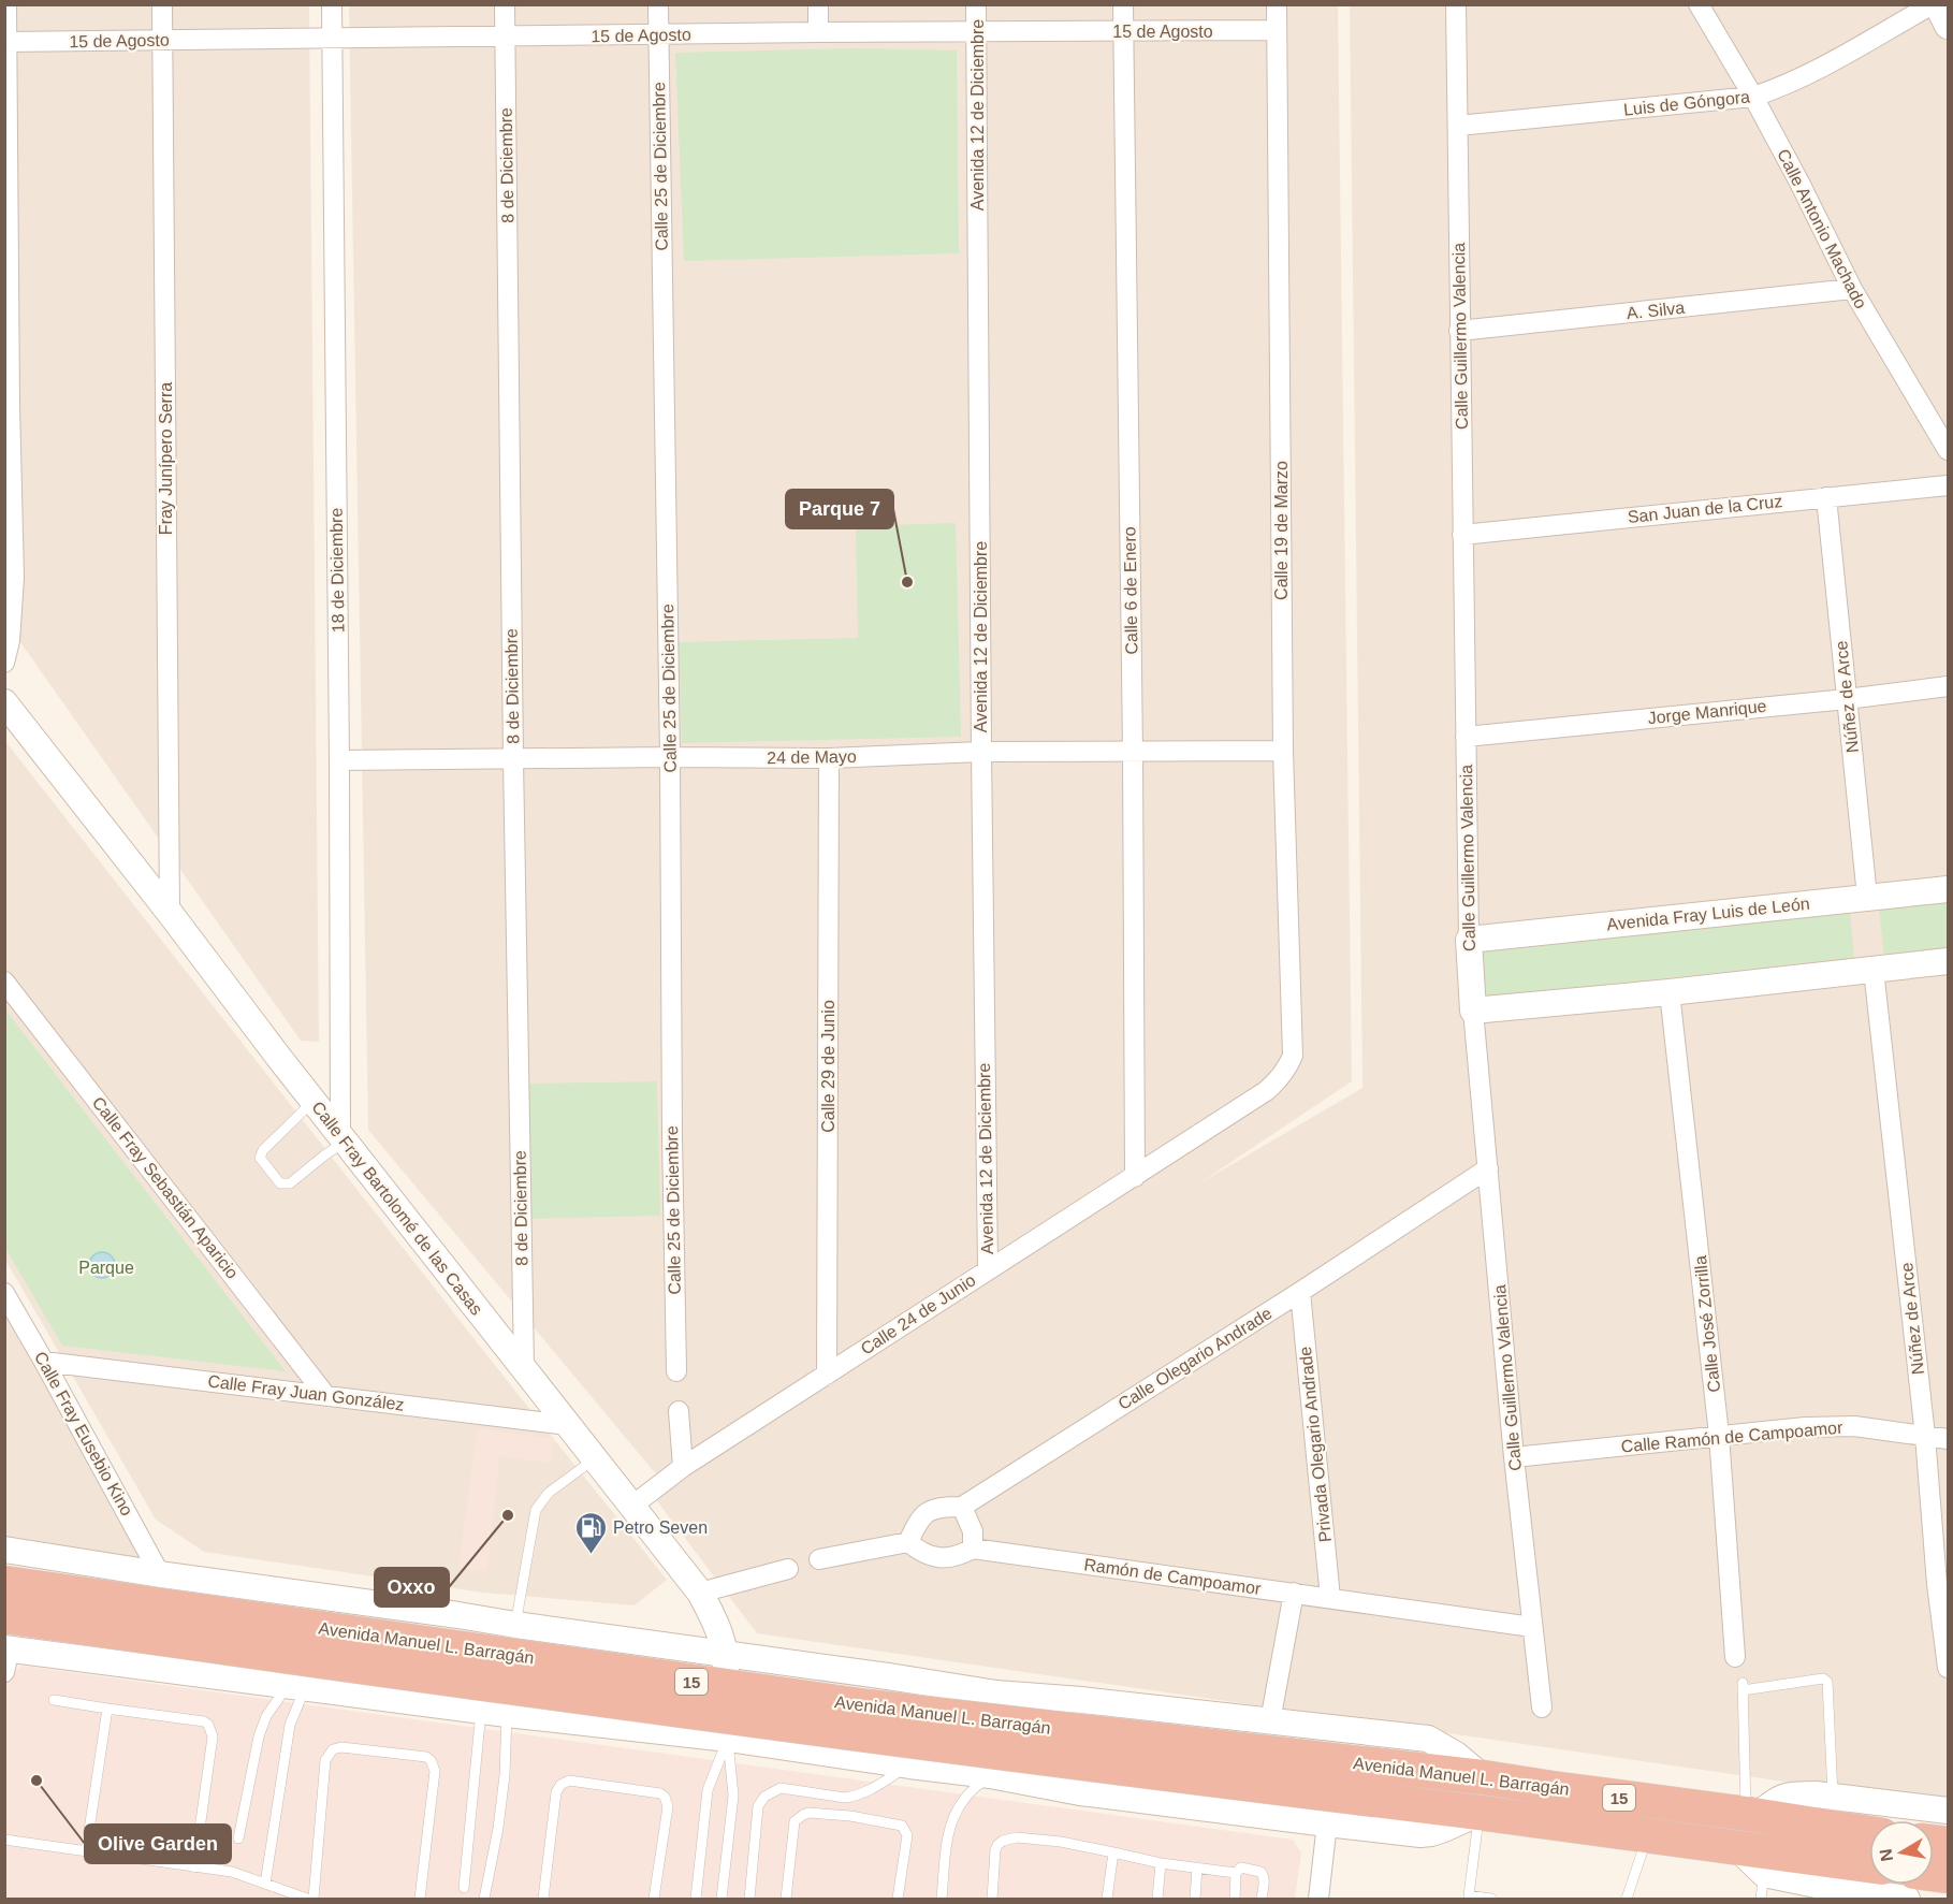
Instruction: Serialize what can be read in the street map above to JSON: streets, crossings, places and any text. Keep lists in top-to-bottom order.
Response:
{
  "streets": {
    "highway": ["Avenida Manuel L. Barragán", "15"],
    "street": [
      "15 de Agosto",
      "Luis de Góngora",
      "Avenida 12 de Diciembre",
      "8 de Diciembre",
      "Calle 25 de Diciembre",
      "Calle Antonio Machado",
      "A. Silva",
      "Calle Guillermo Valencia",
      "Fray Junípero Serra",
      "San Juan de la Cruz",
      "Calle 19 de Marzo",
      "18 de Diciembre",
      "Calle 6 de Enero",
      "Núñez de Arce",
      "Jorge Manrique",
      "24 de Mayo",
      "Avenida Fray Luis de León",
      "Calle 29 de Junio",
      "Calle Fray Sebastián Aparicio",
      "Calle Fray Bartolomé de las Casas",
      "Calle 24 de Junio",
      "Calle José Zorrilla",
      "Calle Olegario Andrade",
      "Calle Fray Juan González",
      "Calle Fray Eusebio Kino",
      "Calle Ramón de Campoamor",
      "Privada Olegario Andrade",
      "Ramón de Campoamor"
    ]
  },
  "crossings": [
    ["15 de Agosto", "Avenida 12 de Diciembre"],
    ["15 de Agosto", "8 de Diciembre"],
    ["15 de Agosto", "Calle 25 de Diciembre"],
    ["15 de Agosto", "Fray Junípero Serra"],
    ["15 de Agosto", "Calle 19 de Marzo"],
    ["15 de Agosto", "18 de Diciembre"],
    ["15 de Agosto", "Calle 6 de Enero"],
    ["Luis de Góngora", "Calle Antonio Machado"],
    ["Luis de Góngora", "Calle Guillermo Valencia"],
    ["Avenida 12 de Diciembre", "24 de Mayo"],
    ["Avenida 12 de Diciembre", "Calle 24 de Junio"],
    ["8 de Diciembre", "24 de Mayo"],
    ["8 de Diciembre", "Calle Fray Bartolomé de las Casas"],
    ["Calle 25 de Diciembre", "24 de Mayo"],
    ["Calle Antonio Machado", "A. Silva"],
    ["A. Silva", "Calle Guillermo Valencia"],
    ["Calle Guillermo Valencia", "San Juan de la Cruz"],
    ["Calle Guillermo Valencia", "Jorge Manrique"],
    ["Calle Guillermo Valencia", "Avenida Fray Luis de León"],
    ["Calle Guillermo Valencia", "Calle Olegario Andrade"],
    ["Calle Guillermo Valencia", "Calle Ramón de Campoamor"],
    ["Calle Guillermo Valencia", "Ramón de Campoamor"],
    ["Fray Junípero Serra", "Calle Fray Bartolomé de las Casas"],
    ["San Juan de la Cruz", "Núñez de Arce"],
    ["Calle 19 de Marzo", "24 de Mayo"],
    ["Calle 19 de Marzo", "Calle 24 de Junio"],
    ["18 de Diciembre", "24 de Mayo"],
    ["18 de Diciembre", "Calle Fray Bartolomé de las Casas"],
    ["Calle 6 de Enero", "24 de Mayo"],
    ["Calle 6 de Enero", "Calle 24 de Junio"],
    ["Núñez de Arce", "Jorge Manrique"],
    ["Núñez de Arce", "Avenida Fray Luis de León"],
    ["Núñez de Arce", "Calle Ramón de Campoamor"],
    ["24 de Mayo", "Calle 29 de Junio"],
    ["Calle 29 de Junio", "Calle 24 de Junio"],
    ["Calle Fray Sebastián Aparicio", "Calle Fray Juan González"],
    ["Calle Fray Bartolomé de las Casas", "Calle 24 de Junio"],
    ["Calle Fray Bartolomé de las Casas", "Calle Fray Juan González"],
    ["Calle José Zorrilla", "Calle Ramón de Campoamor"],
    ["Calle Olegario Andrade", "Privada Olegario Andrade"],
    ["Calle Olegario Andrade", "Ramón de Campoamor"],
    ["Calle Fray Juan González", "Calle Fray Eusebio Kino"],
    ["Privada Olegario Andrade", "Ramón de Campoamor"]
  ],
  "parks": ["Parque"],
  "places": {
    "other": ["Parque 7", "Oxxo", "Olive Garden"],
    "fuel station": ["Petro Seven"]
  },
  "north": "left"
}
